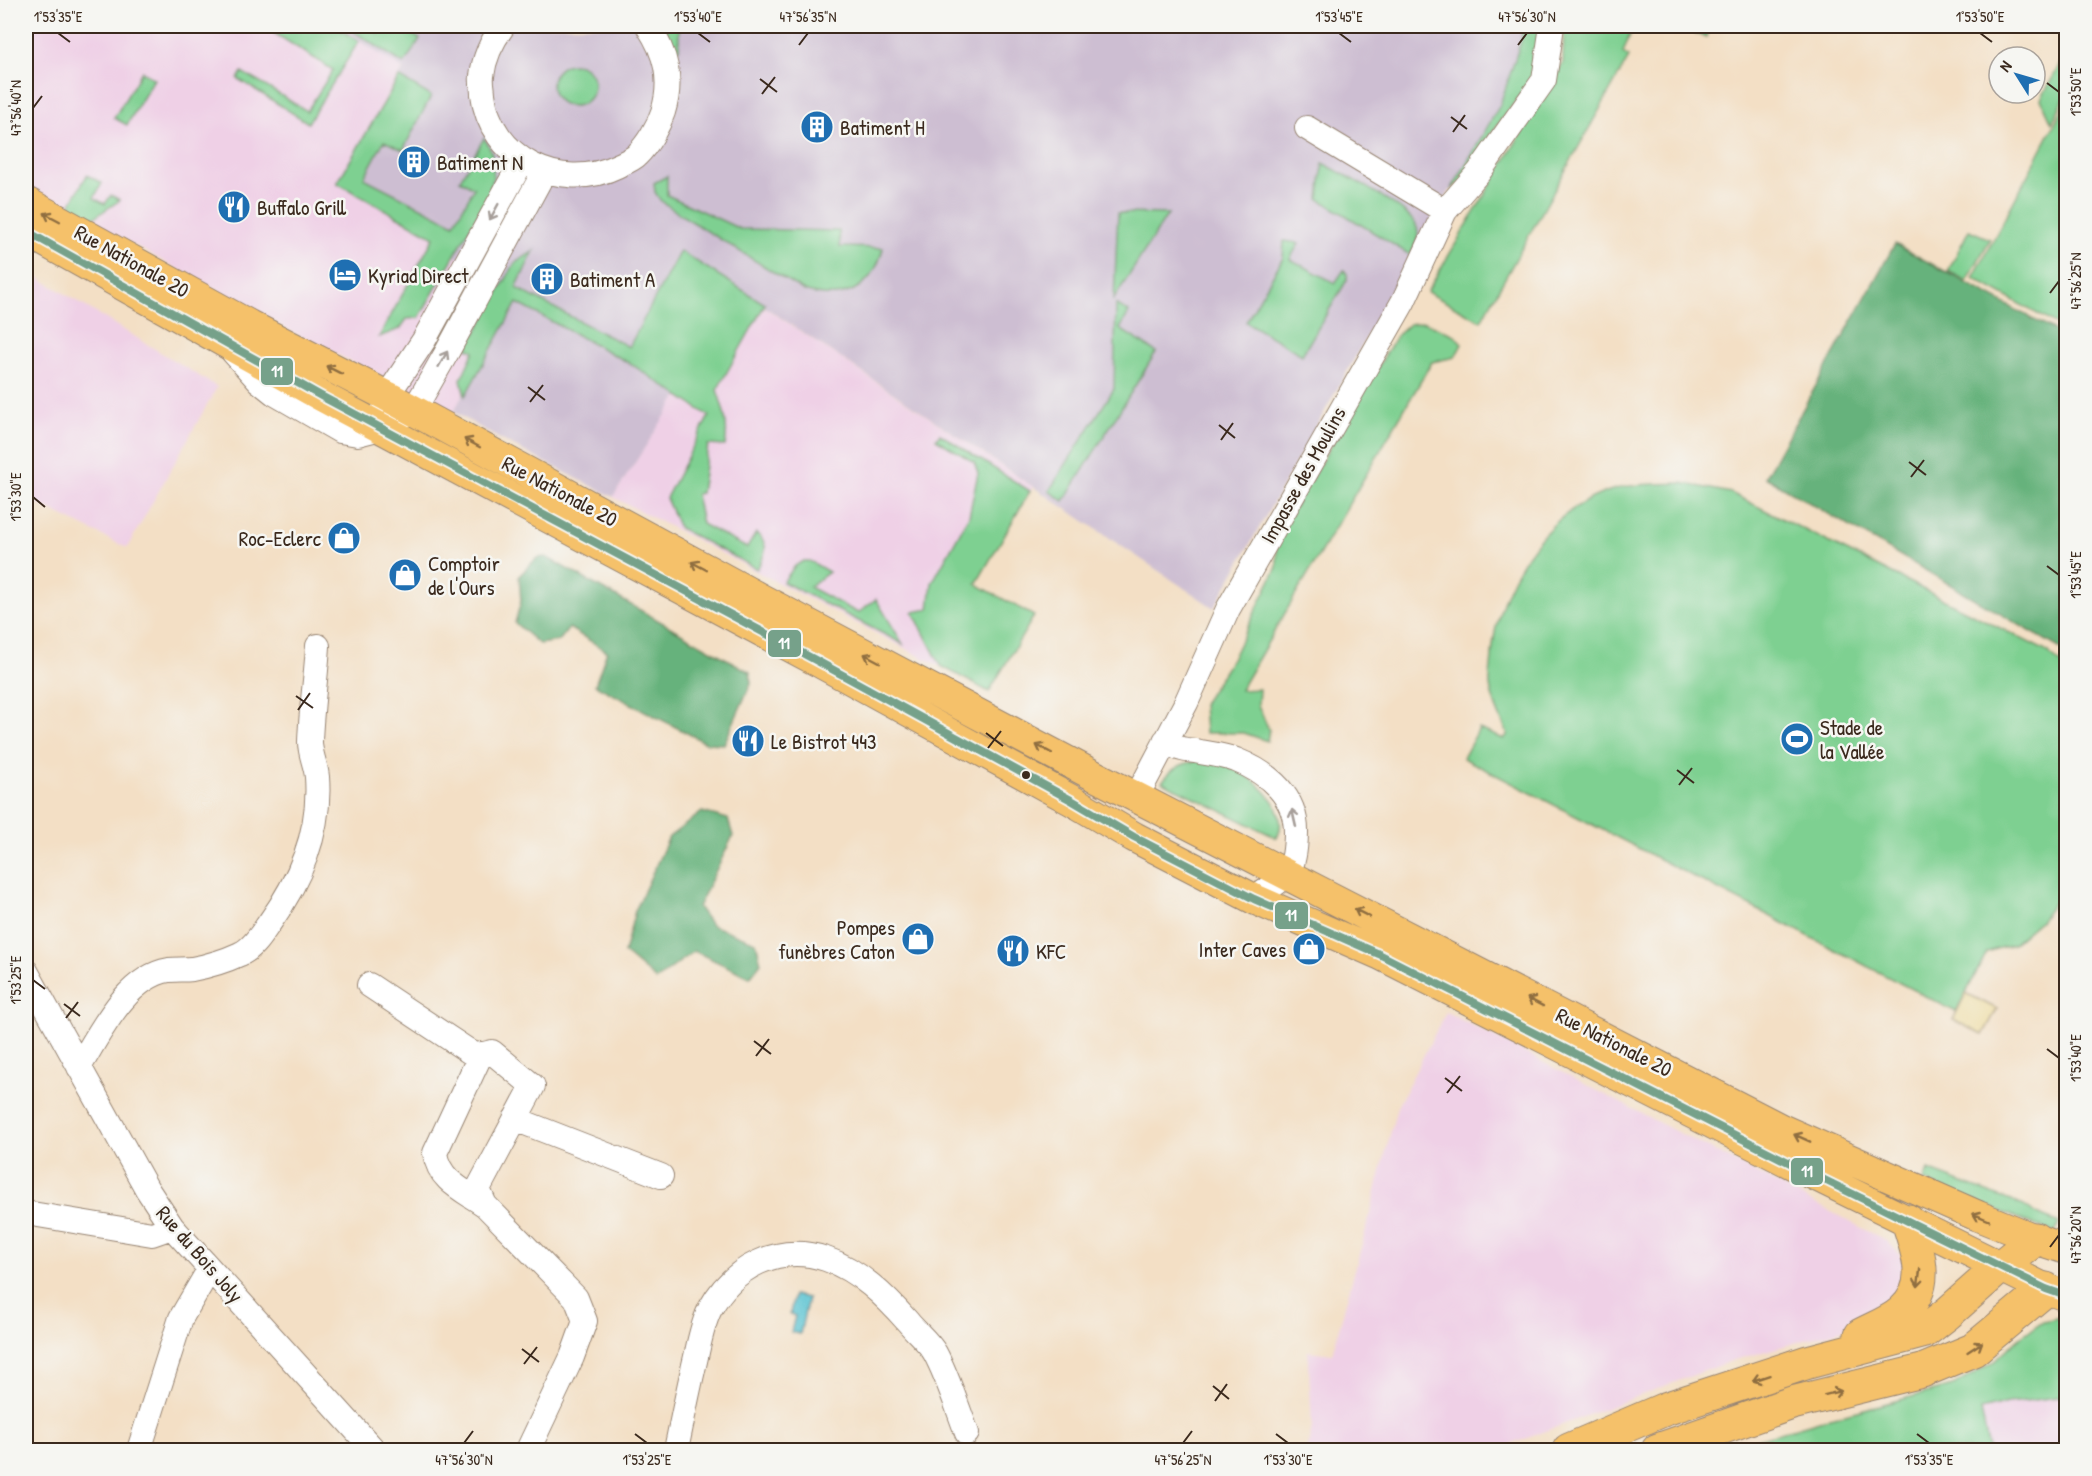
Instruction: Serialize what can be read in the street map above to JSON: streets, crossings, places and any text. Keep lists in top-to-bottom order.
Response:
{
  "streets": {
    "main road": ["Rue Nationale 20"],
    "street": ["Impasse des Moulins", "Rue du Bois Joly"]
  },
  "crossings": [
    ["Rue Nationale 20", "Impasse des Moulins"]
  ],
  "places": {
    "building": ["Batiment H", "Batiment N", "Batiment A"],
    "restaurant": ["Buffalo Grill", "Le Bistrot 443", "KFC"],
    "hotel": ["Kyriad Direct"],
    "shop": [
      "Roc-Eclerc",
      "Comptoir de l'Ours",
      "Pompes funèbres Caton",
      "Inter Caves"
    ],
    "sports": ["Stade de la Vallée"]
  },
  "lines": ["transit line 11"],
  "north": "top left",
  "coordinates": [
    "1°53'35\"E",
    "1°53'40\"E",
    "47°56'35\"N",
    "1°53'45\"E",
    "47°56'30\"N",
    "1°53'50\"E",
    "47°56'40\"N",
    "47°56'25\"N",
    "1°53'30\"E",
    "1°53'25\"E",
    "47°56'20\"N"
  ]
}
